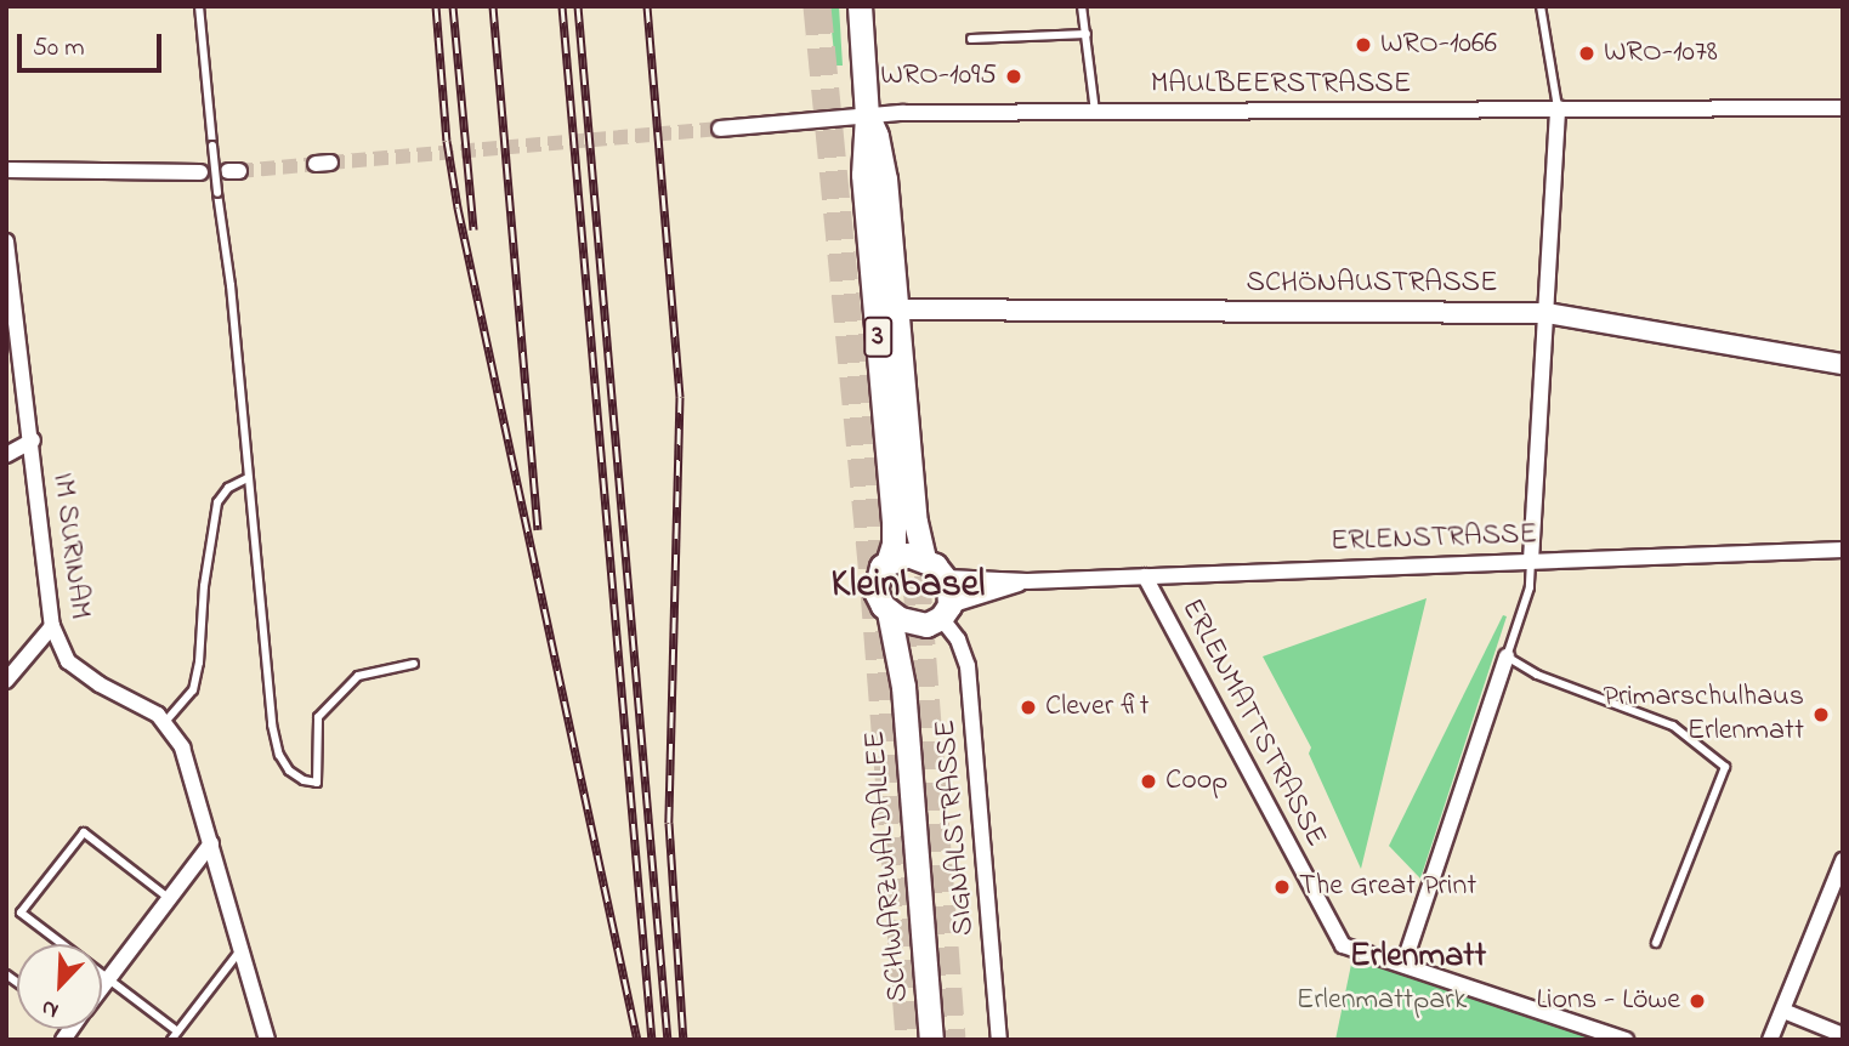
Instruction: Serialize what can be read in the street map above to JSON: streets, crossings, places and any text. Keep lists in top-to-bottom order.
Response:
{
  "streets": {
    "main road": ["3", "SCHWARZWALDALLEE"],
    "street": [
      "MAULBEERSTRASSE",
      "SCHÖNAUSTRASSE",
      "ERLENSTRASSE",
      "IM SURINAM",
      "ERLENMATTSTRASSE",
      "SIGNALSTRASSE"
    ]
  },
  "crossings": [
    ["MAULBEERSTRASSE", "3"],
    ["SCHÖNAUSTRASSE", "3"],
    ["3", "ERLENSTRASSE"],
    ["3", "SIGNALSTRASSE"],
    ["3", "SCHWARZWALDALLEE"],
    ["ERLENSTRASSE", "ERLENMATTSTRASSE"],
    ["ERLENSTRASSE", "SIGNALSTRASSE"],
    ["ERLENSTRASSE", "SCHWARZWALDALLEE"],
    ["SIGNALSTRASSE", "SCHWARZWALDALLEE"]
  ],
  "districts": ["Kleinbasel", "Erlenmatt"],
  "parks": ["Erlenmattpark"],
  "places": [
    "WRO-1066",
    "WRO-1078",
    "WRO-1095",
    "Clever fit",
    "Primarschulhaus Erlenmatt",
    "Coop",
    "The Great Print",
    "Lions - Löwe"
  ],
  "scale_bar": "50 m",
  "north": "bottom left"
}
